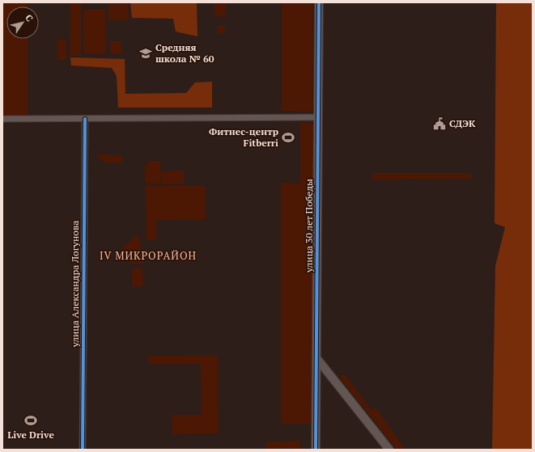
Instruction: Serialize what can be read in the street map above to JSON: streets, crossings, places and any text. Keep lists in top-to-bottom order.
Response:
{
  "streets": {
    "street": ["улица 30 лет Победы", "улица Александра Логунова"]
  },
  "districts": ["IV МИКРОРАЙОН"],
  "places": {
    "school or university": ["Средняя школа № 60"],
    "public building": ["СДЭК"],
    "sports": ["Фитнес-центр Fitberri", "Live Drive"]
  },
  "north": "top right"
}
